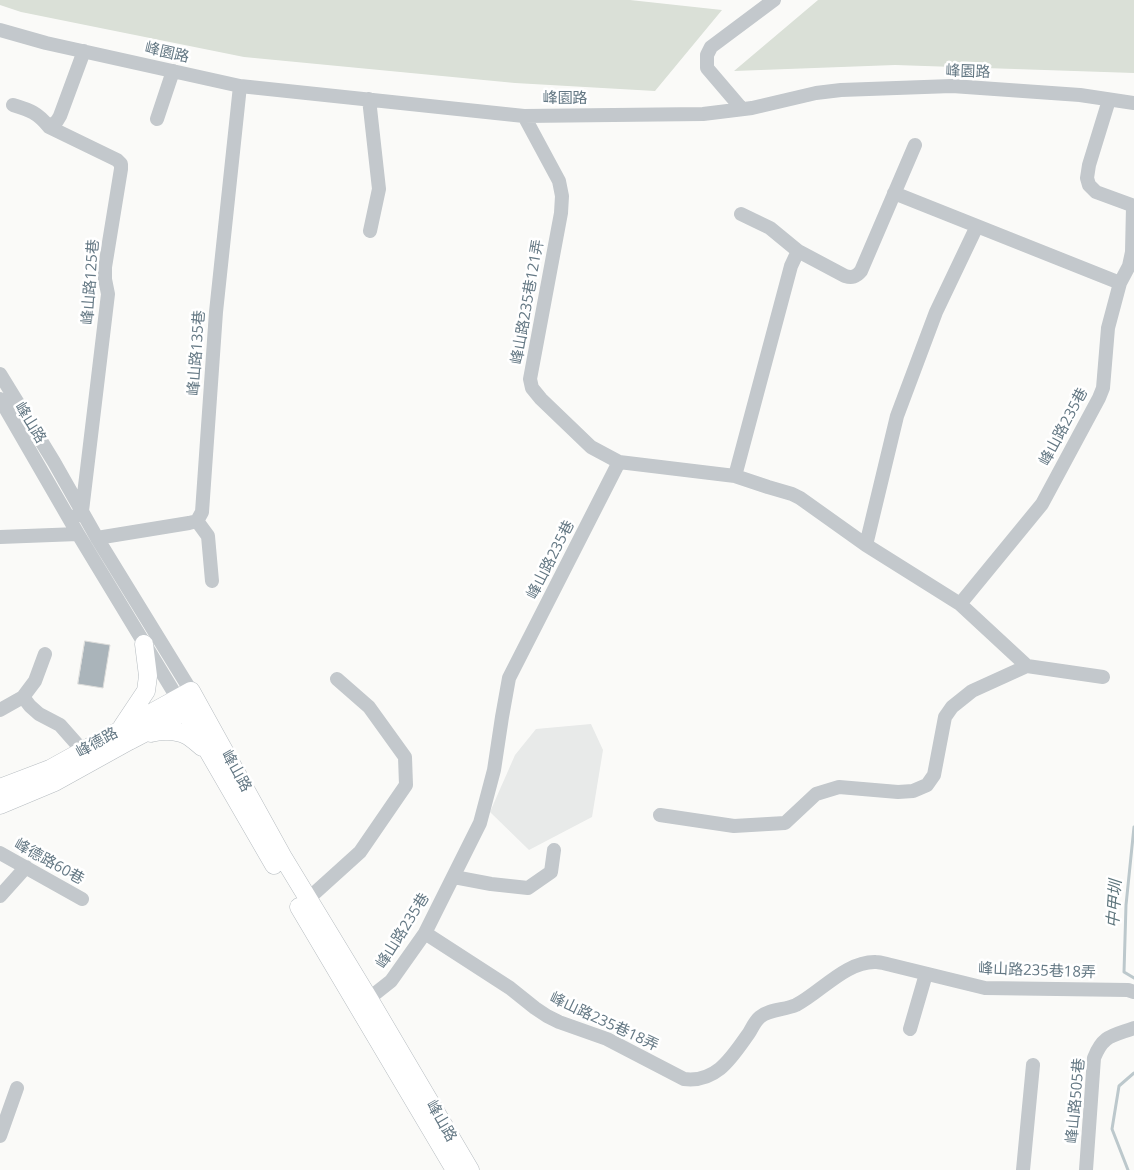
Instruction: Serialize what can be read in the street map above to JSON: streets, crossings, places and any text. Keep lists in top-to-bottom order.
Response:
{
  "streets": {
    "main road": ["峰山路", "峰德路"],
    "street": [
      "峰園路",
      "峰山路125巷",
      "峰山路235巷121弄",
      "峰山路135巷",
      "峰山路235巷",
      "峰德路60巷",
      "峰山路235巷18弄",
      "峰山路505巷"
    ]
  },
  "crossings": [
    ["峰園路", "峰山路235巷121弄"],
    ["峰園路", "峰山路135巷"],
    ["峰山路125巷", "峰山路"],
    ["峰山路235巷121弄", "峰山路235巷"],
    ["峰山路", "峰山路235巷"],
    ["峰山路", "峰德路"],
    ["峰山路235巷", "峰山路235巷18弄"]
  ],
  "water": ["中甲圳"]
}
